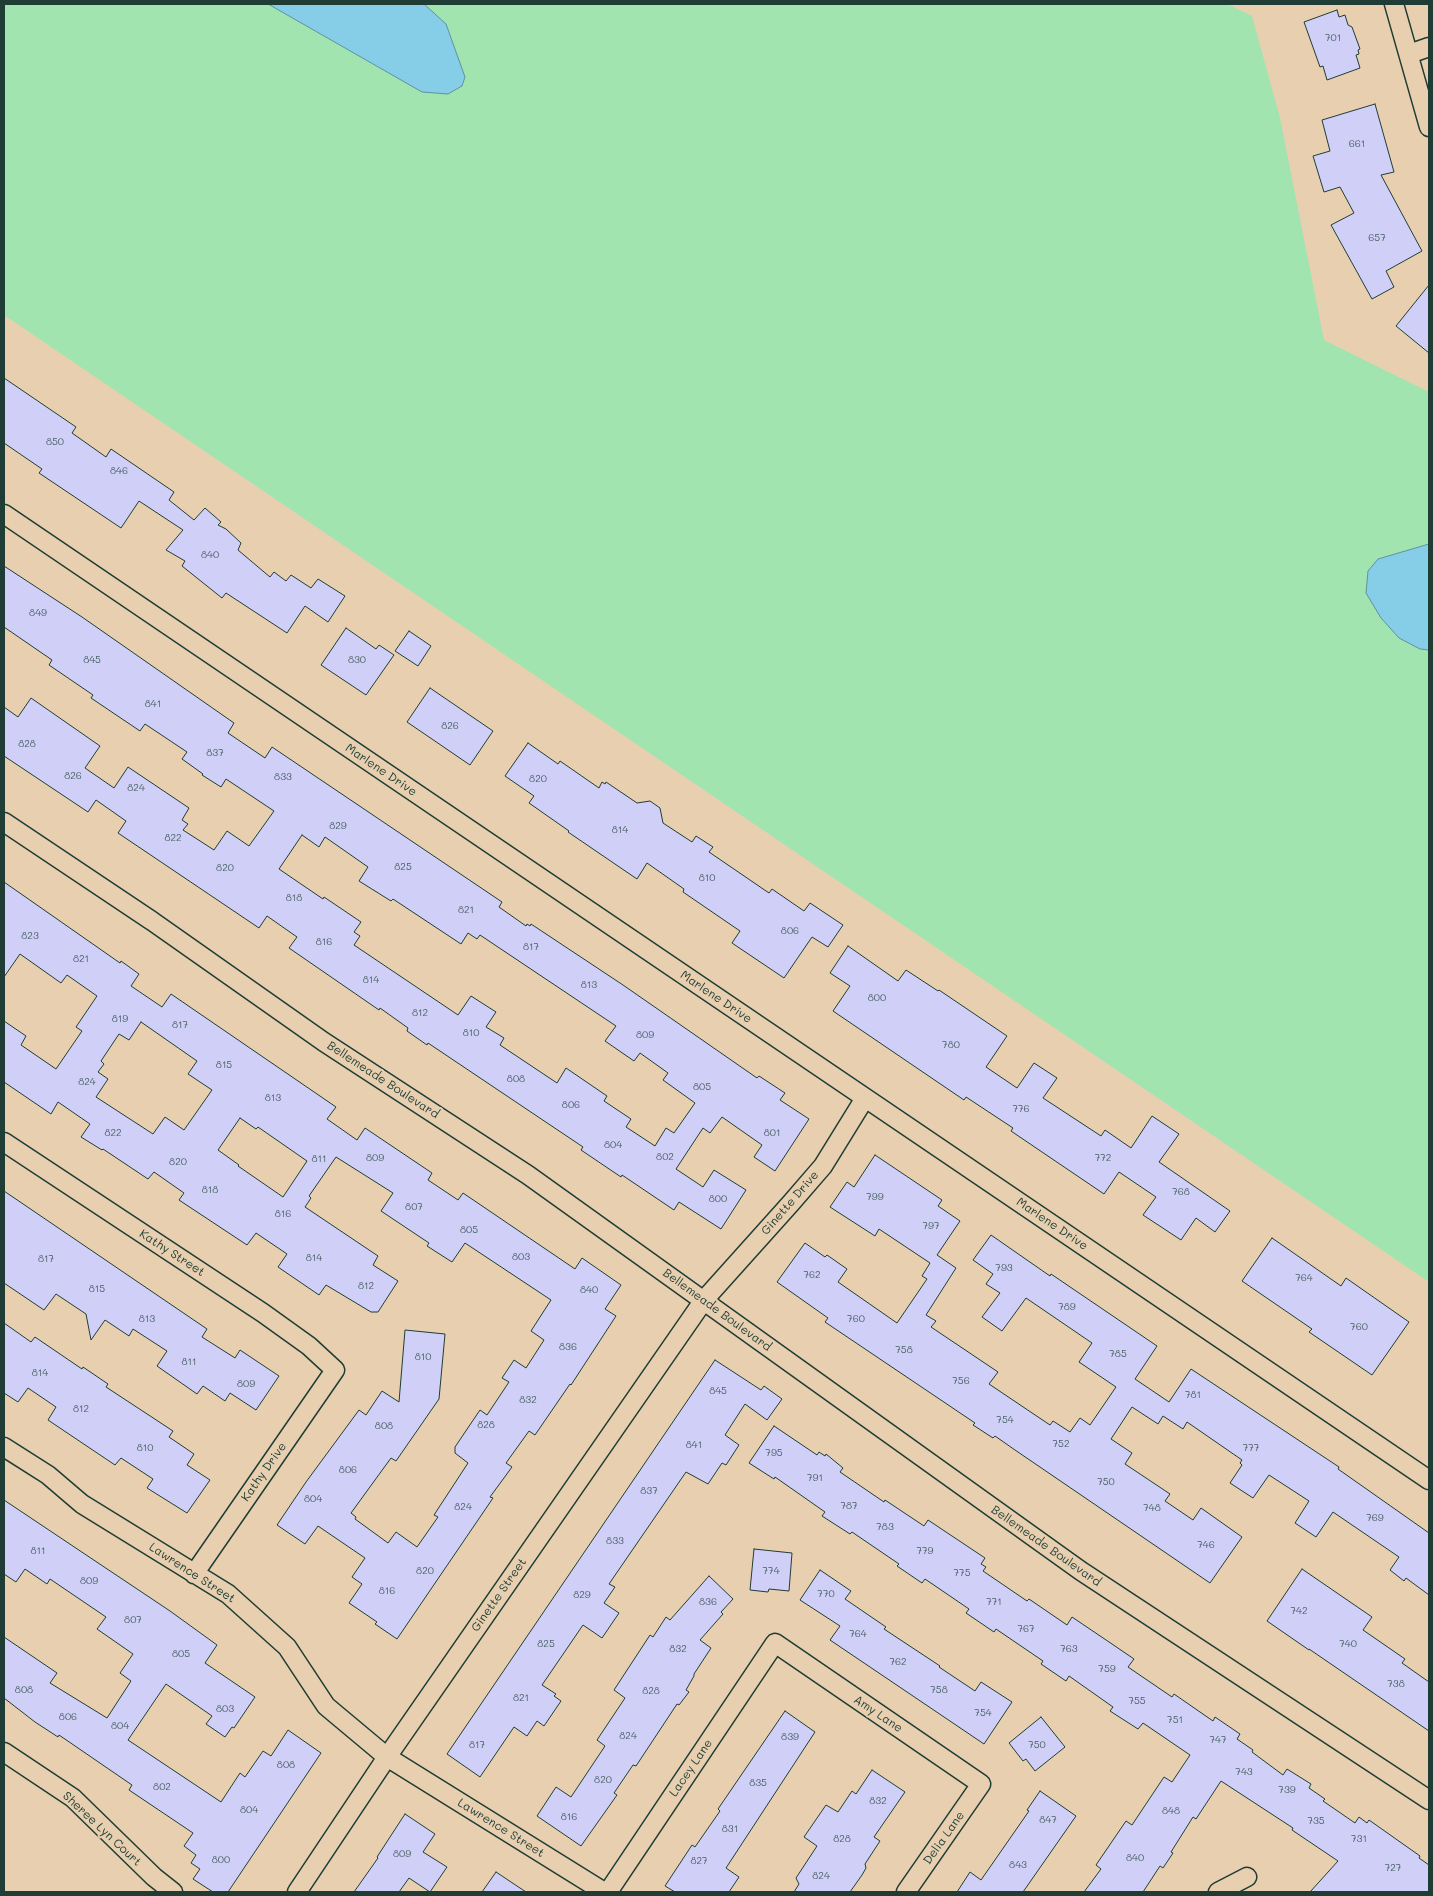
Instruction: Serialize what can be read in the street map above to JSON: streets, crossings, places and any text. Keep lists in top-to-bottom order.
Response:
{
  "streets": {
    "street": [
      "Marlene Drive",
      "Bellemeade Boulevard",
      "Ginette Drive",
      "Kathy Street",
      "Kathy Drive",
      "Lawrence Street",
      "Ginette Street",
      "Amy Lane",
      "Lacey Lane",
      "Sheree Lyn Court",
      "Delia Lane"
    ]
  },
  "crossings": [
    ["Marlene Drive", "Ginette Drive"],
    ["Bellemeade Boulevard", "Ginette Drive"],
    ["Bellemeade Boulevard", "Ginette Street"],
    ["Ginette Drive", "Ginette Street"],
    ["Kathy Street", "Kathy Drive"],
    ["Kathy Drive", "Lawrence Street"],
    ["Lawrence Street", "Ginette Street"],
    ["Amy Lane", "Lacey Lane"],
    ["Amy Lane", "Delia Lane"]
  ],
  "house_numbers": [
    "701",
    "661",
    "657",
    "850",
    "846",
    "840",
    "849",
    "845",
    "830",
    "841",
    "826",
    "828",
    "837",
    "826",
    "833",
    "820",
    "824",
    "829",
    "814",
    "822",
    "825",
    "820",
    "810",
    "818",
    "821",
    "806",
    "823",
    "816",
    "817",
    "821",
    "814",
    "813",
    "800",
    "812",
    "819",
    "817",
    "810",
    "809",
    "780",
    "815",
    "808",
    "824",
    "805",
    "813",
    "806",
    "776",
    "822",
    "801",
    "804",
    "802",
    "809",
    "772",
    "811",
    "820",
    "818",
    "768",
    "799",
    "800",
    "807",
    "816",
    "797",
    "805",
    "803",
    "814",
    "817",
    "793",
    "762",
    "764",
    "812",
    "815",
    "840",
    "789",
    "813",
    "760",
    "760",
    "836",
    "758",
    "785",
    "810",
    "811",
    "814",
    "756",
    "809",
    "845",
    "781",
    "832",
    "812",
    "754",
    "828",
    "808",
    "752",
    "841",
    "810",
    "777",
    "795",
    "806",
    "791",
    "750",
    "837",
    "804",
    "787",
    "824",
    "748",
    "769",
    "783",
    "833",
    "746",
    "811",
    "779",
    "820",
    "774",
    "775",
    "809",
    "816",
    "770",
    "829",
    "836",
    "771",
    "742",
    "807",
    "767",
    "764",
    "825",
    "740",
    "832",
    "763",
    "805",
    "762",
    "759",
    "738",
    "808",
    "758",
    "828",
    "821",
    "755",
    "803",
    "754",
    "806",
    "751",
    "804",
    "824",
    "839",
    "747",
    "817",
    "750",
    "808",
    "743",
    "820",
    "835",
    "802",
    "739",
    "832",
    "804",
    "848",
    "816",
    "847",
    "735",
    "831",
    "828",
    "731",
    "809",
    "840",
    "800",
    "827",
    "843",
    "727",
    "824"
  ]
}
